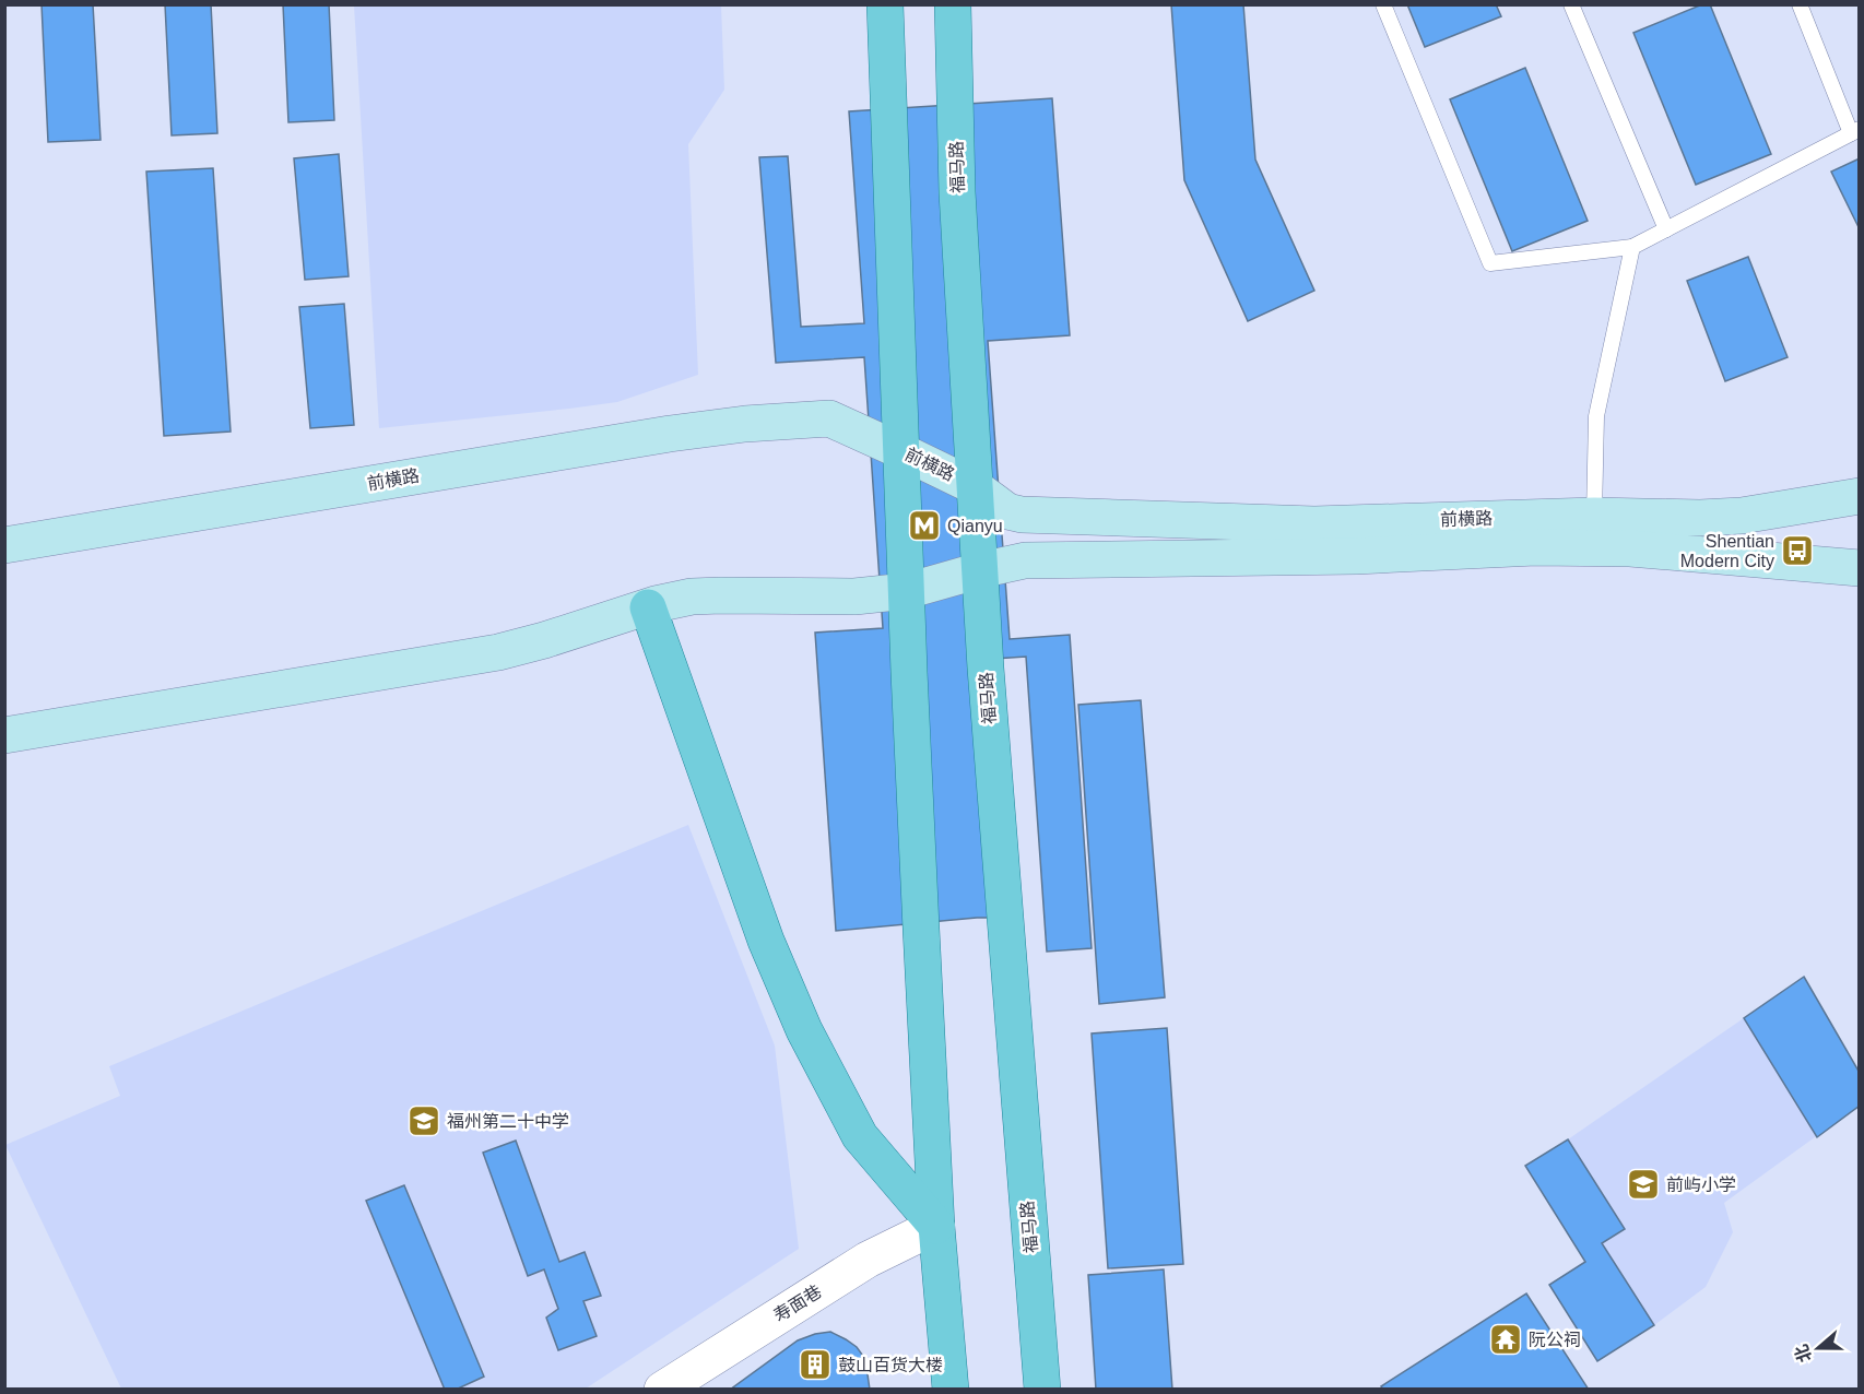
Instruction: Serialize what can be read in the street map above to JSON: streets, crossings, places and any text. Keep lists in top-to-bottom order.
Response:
{
  "streets": {
    "main road": ["福马路", "前横路"],
    "street": ["寿面巷"]
  },
  "crossings": [
    ["福马路", "前横路"]
  ],
  "places": {
    "metro station": ["Qianyu"],
    "bus stop": ["Shentian Modern City"],
    "school or university": ["福州第二十中学", "前屿小学"],
    "temple": ["阮公祠"],
    "building": ["鼓山百货大楼"]
  },
  "north": "left"
}
